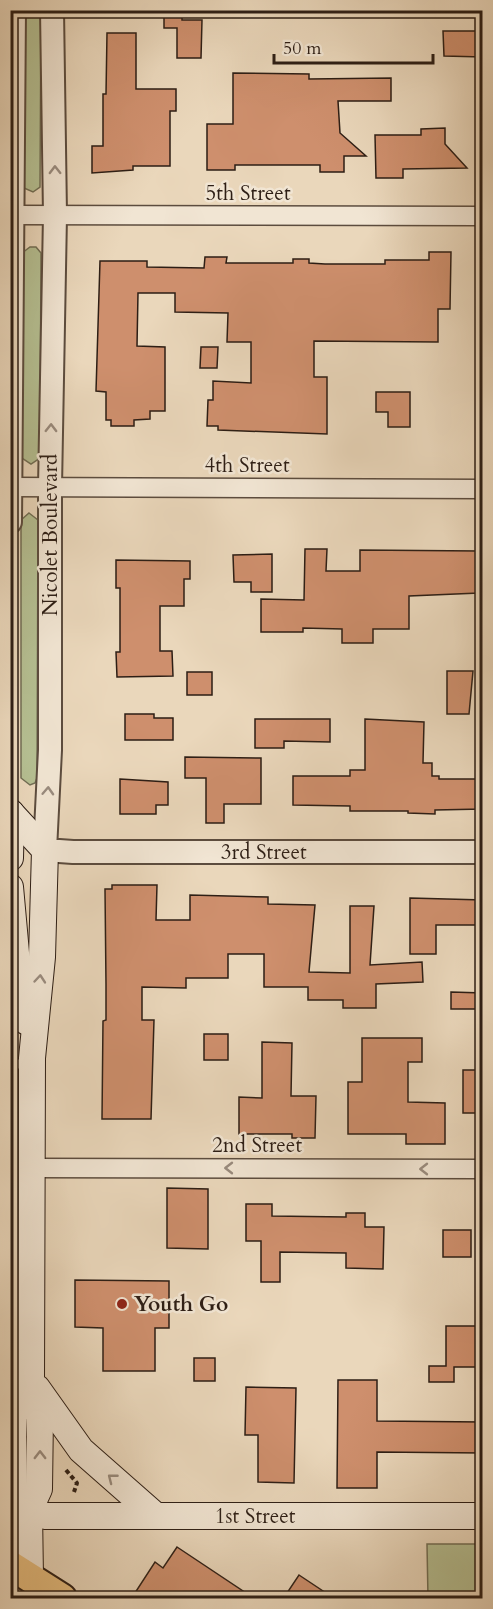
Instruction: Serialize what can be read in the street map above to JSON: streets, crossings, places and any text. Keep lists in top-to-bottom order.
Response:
{
  "streets": {
    "main road": ["Nicolet Boulevard", "1st Street"],
    "street": [
      "5th Street",
      "4th Street",
      "3rd Street",
      "2nd Street"
    ]
  },
  "crossings": [
    ["5th Street", "Nicolet Boulevard"],
    ["4th Street", "Nicolet Boulevard"],
    ["Nicolet Boulevard", "3rd Street"],
    ["Nicolet Boulevard", "2nd Street"],
    ["Nicolet Boulevard", "1st Street"]
  ],
  "one_way": ["2nd Street"],
  "places": ["Youth Go"],
  "scale_bar": "50 m"
}
